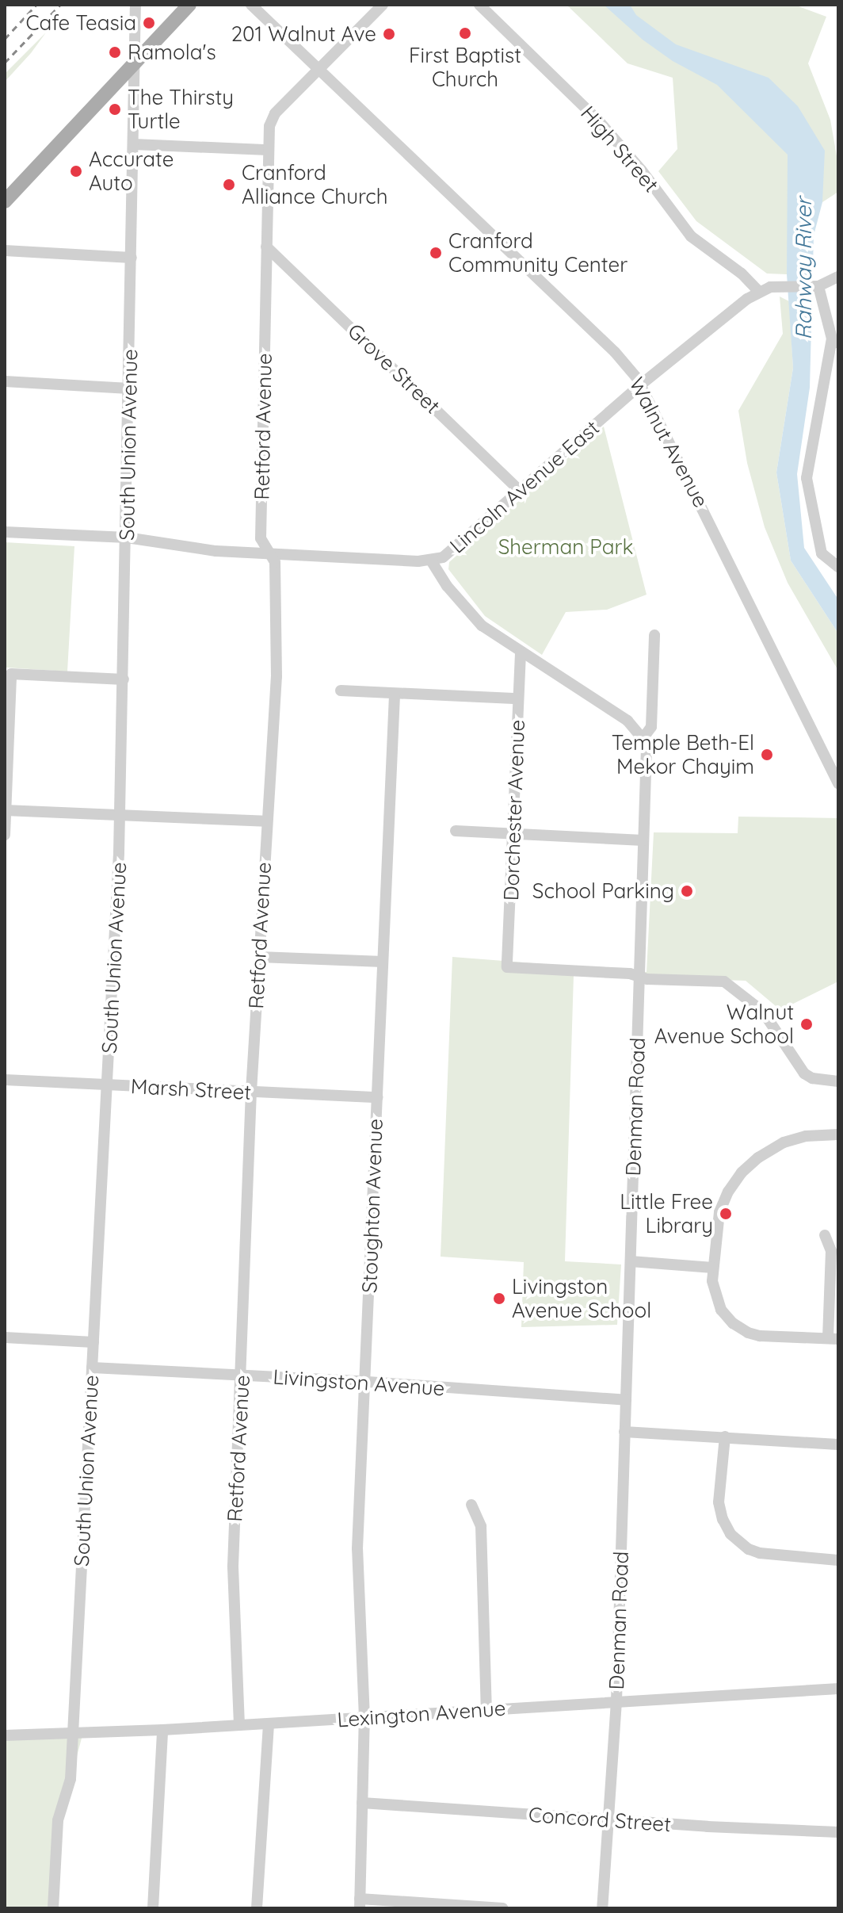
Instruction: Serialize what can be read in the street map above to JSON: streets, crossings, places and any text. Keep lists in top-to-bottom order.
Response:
{
  "streets": {
    "street": [
      "High Street",
      "Grove Street",
      "Retford Avenue",
      "Walnut Avenue",
      "South Union Avenue",
      "Lincoln Avenue East",
      "Dorchester Avenue",
      "Marsh Street",
      "Denman Road",
      "Stoughton Avenue",
      "Livingston Avenue",
      "Lexington Avenue",
      "Concord Street"
    ]
  },
  "crossings": [
    ["High Street", "Lincoln Avenue East"],
    ["Grove Street", "Retford Avenue"],
    ["Grove Street", "Lincoln Avenue East"],
    ["Retford Avenue", "Walnut Avenue"],
    ["Retford Avenue", "Lincoln Avenue East"],
    ["Retford Avenue", "Marsh Street"],
    ["Retford Avenue", "Livingston Avenue"],
    ["Retford Avenue", "Lexington Avenue"],
    ["Walnut Avenue", "Lincoln Avenue East"],
    ["South Union Avenue", "Lincoln Avenue East"],
    ["South Union Avenue", "Marsh Street"],
    ["South Union Avenue", "Livingston Avenue"],
    ["South Union Avenue", "Lexington Avenue"],
    ["Dorchester Avenue", "Denman Road"],
    ["Marsh Street", "Stoughton Avenue"],
    ["Denman Road", "Livingston Avenue"],
    ["Denman Road", "Lexington Avenue"],
    ["Denman Road", "Concord Street"],
    ["Stoughton Avenue", "Livingston Avenue"],
    ["Stoughton Avenue", "Lexington Avenue"],
    ["Stoughton Avenue", "Concord Street"]
  ],
  "water": ["Rahway River"],
  "parks": ["Sherman Park"],
  "places": [
    "Cafe Teasia",
    "First Baptist Church",
    "201 Walnut Ave",
    "Ramola's",
    "The Thirsty Turtle",
    "Accurate Auto",
    "Cranford Alliance Church",
    "Cranford Community Center",
    "Temple Beth-El Mekor Chayim",
    "School Parking",
    "Walnut Avenue School",
    "Little Free Library",
    "Livingston Avenue School"
  ]
}
